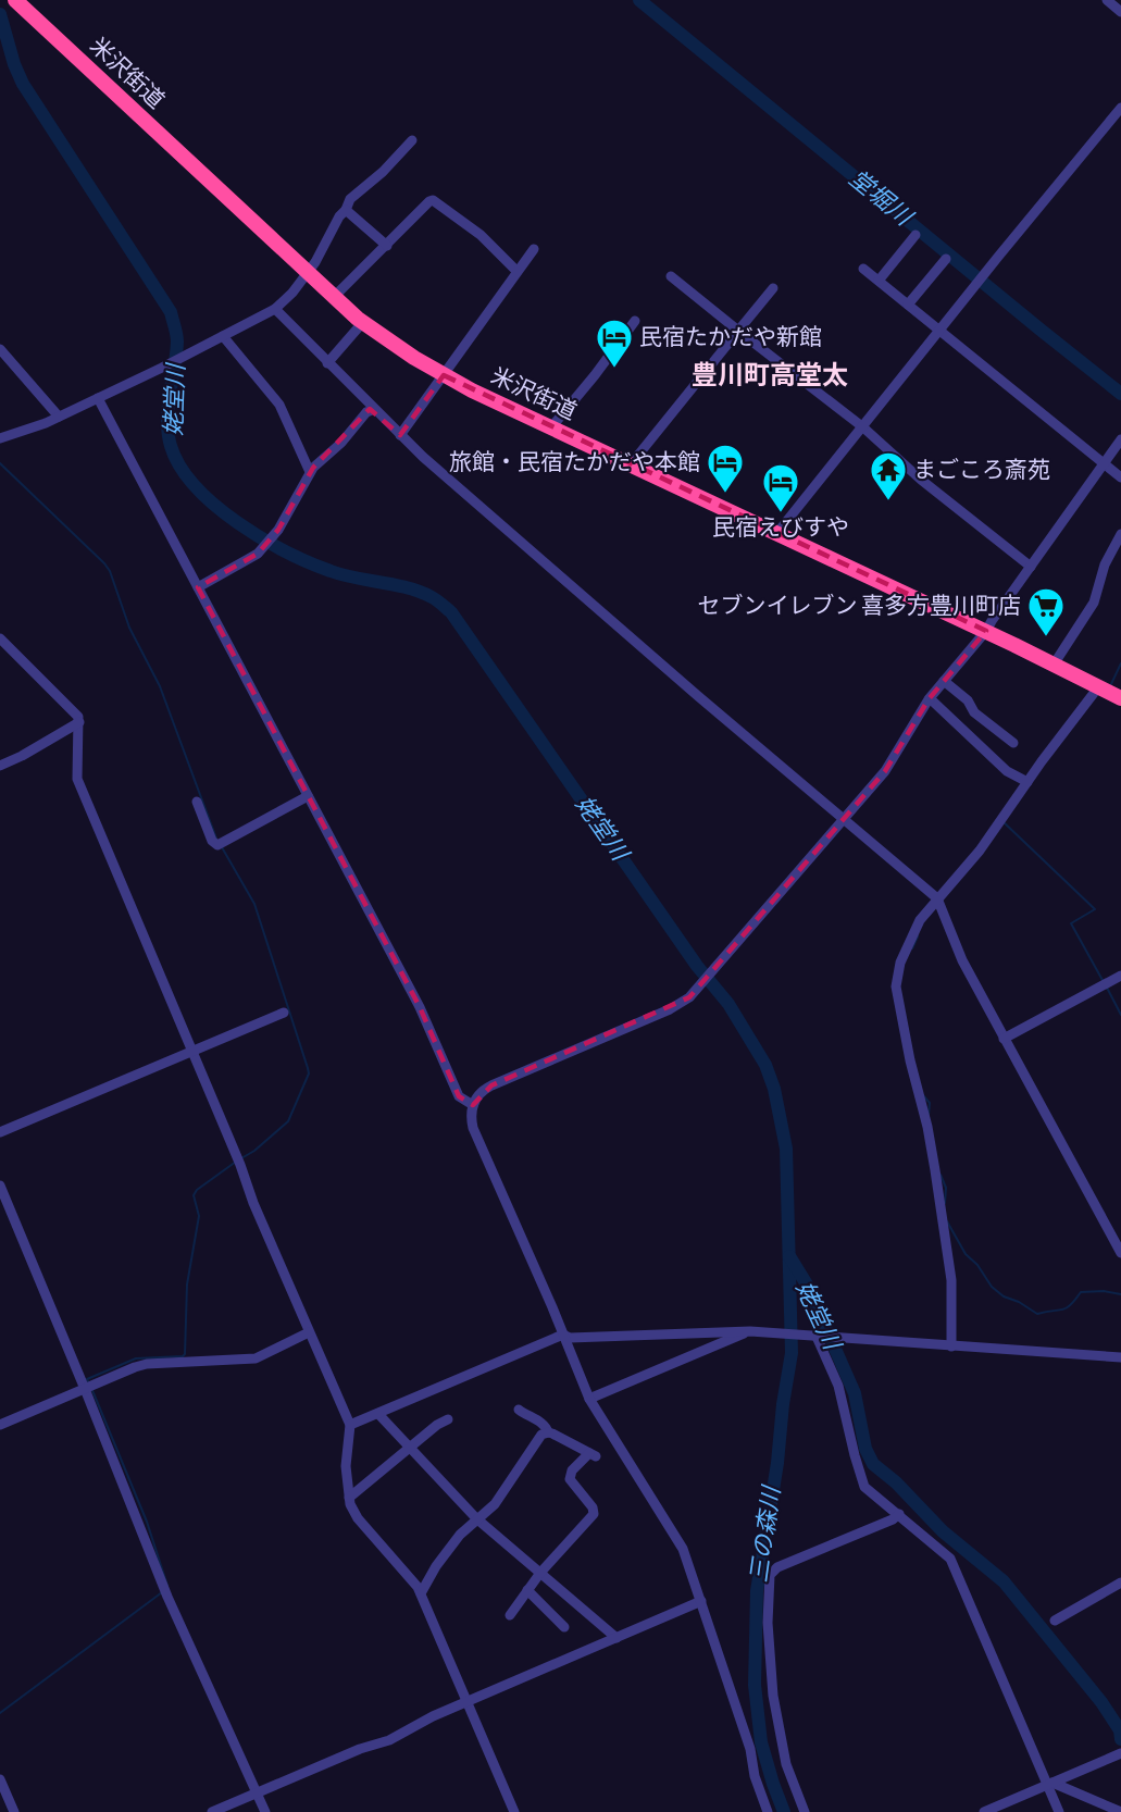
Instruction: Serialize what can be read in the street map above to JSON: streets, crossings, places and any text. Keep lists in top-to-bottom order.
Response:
{
  "streets": {
    "highway": ["米沢街道"]
  },
  "districts": ["豊川町高堂太"],
  "water": ["堂堀川", "姥堂川", "三の森川"],
  "places": {
    "hotel": ["民宿たかだや新館", "旅館・民宿たかだや本館", "民宿えびすや"],
    "temple": ["まごころ斎苑"],
    "supermarket": ["セブンイレブン 喜多方豊川町店"]
  }
}
